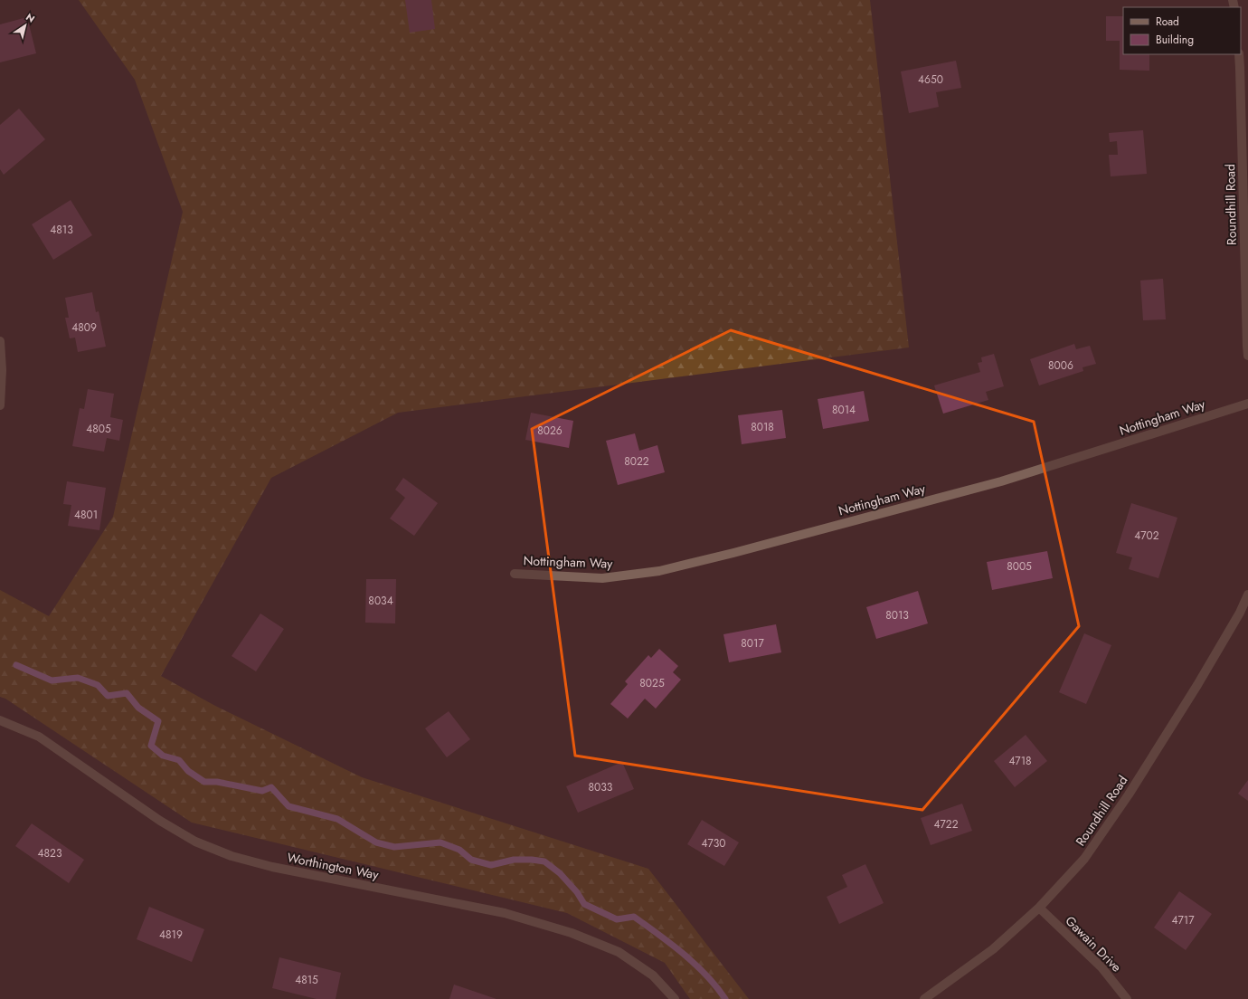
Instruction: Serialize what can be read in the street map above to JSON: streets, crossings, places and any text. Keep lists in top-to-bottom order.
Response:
{
  "streets": {
    "street": [
      "Roundhill Road",
      "Nottingham Way",
      "Worthington Way",
      "Gawain Drive"
    ]
  },
  "crossings": [
    ["Roundhill Road", "Gawain Drive"]
  ],
  "house_numbers": [
    "4650",
    "4813",
    "4809",
    "8006",
    "8014",
    "8018",
    "4805",
    "8026",
    "8022",
    "4801",
    "4702",
    "8005",
    "8034",
    "8013",
    "8017",
    "8025",
    "4718",
    "8033",
    "4722",
    "4730",
    "4823",
    "4717",
    "4819",
    "4815"
  ],
  "legend": ["Road", "Building"],
  "north": "top right"
}
